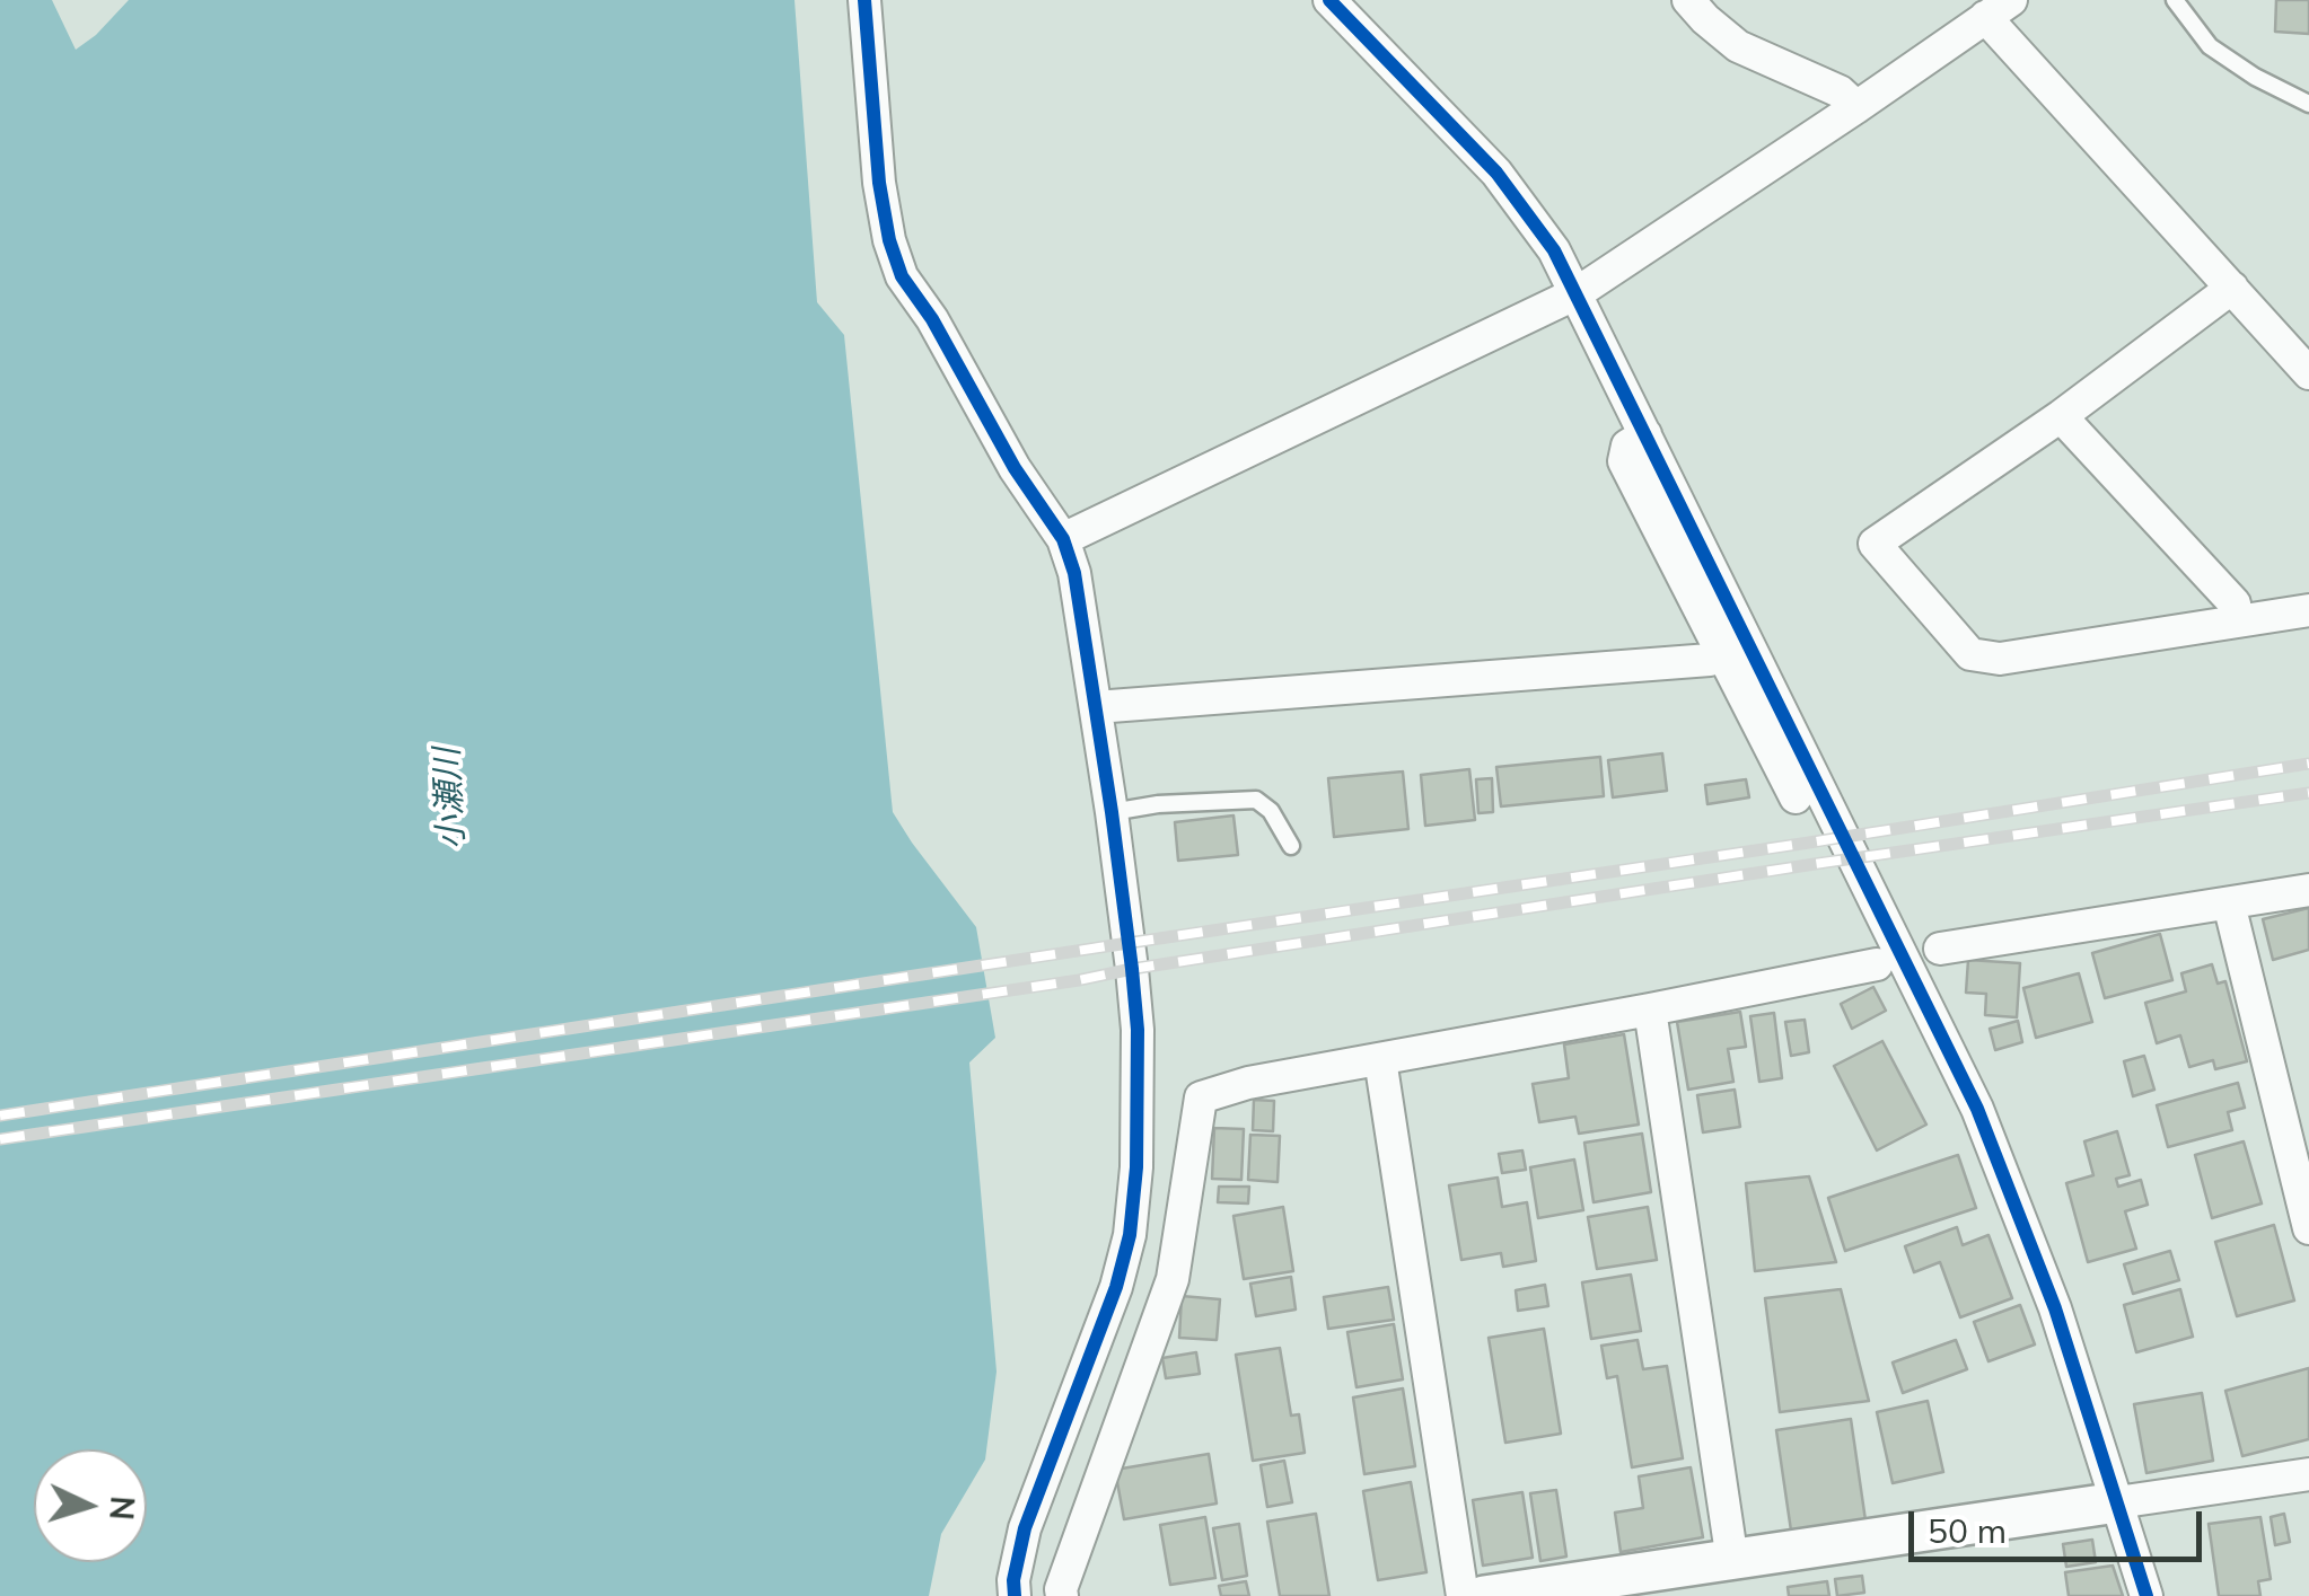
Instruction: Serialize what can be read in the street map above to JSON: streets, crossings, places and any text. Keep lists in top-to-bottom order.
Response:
{
  "water": ["小瀬川"],
  "scale_bar": "50 m",
  "north": "right"
}
